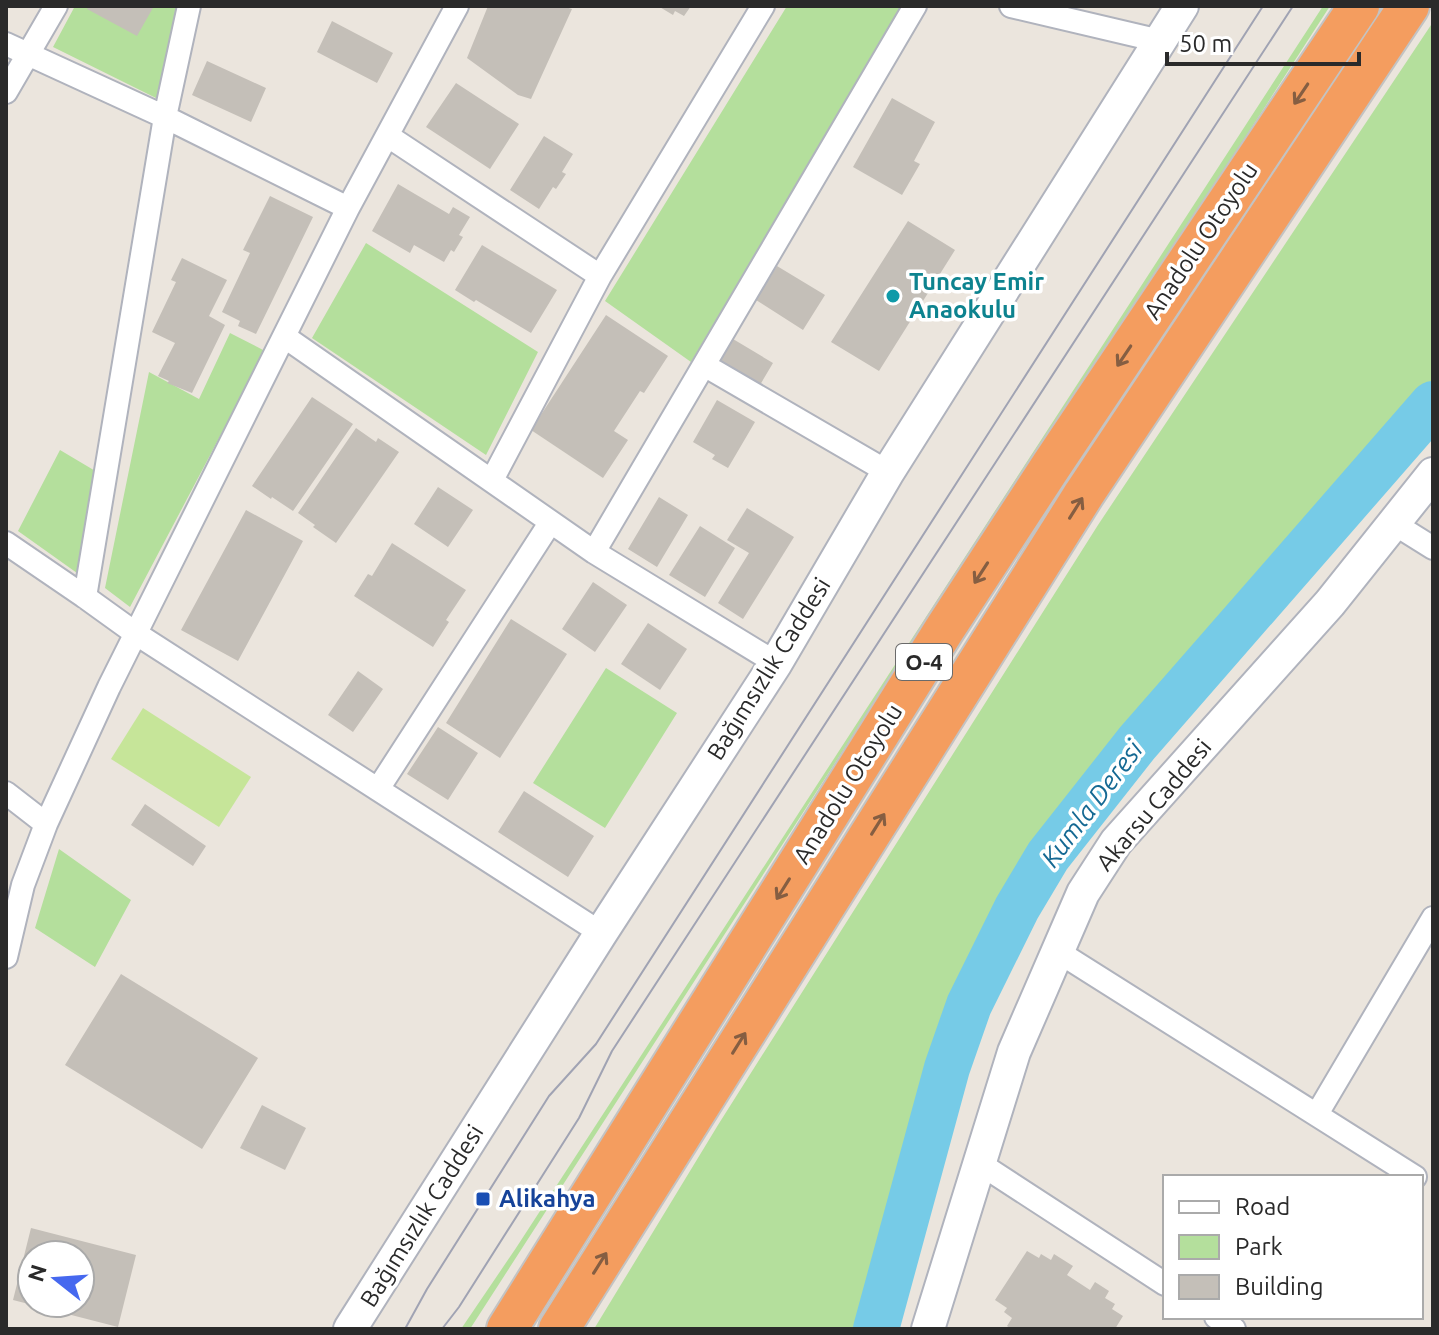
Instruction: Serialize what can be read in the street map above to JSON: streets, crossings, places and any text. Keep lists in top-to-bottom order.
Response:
{
  "streets": {
    "highway": ["Anadolu Otoyolu", "O-4"],
    "main road": ["Bağımsızlık Caddesi", "Akarsu Caddesi"]
  },
  "water": ["Kumla Deresi"],
  "places": {
    "other": ["Tuncay Emir Anaokulu"],
    "transit": ["Alikahya"]
  },
  "legend": ["Road", "Park", "Building"],
  "scale_bar": "50 m",
  "north": "left"
}
